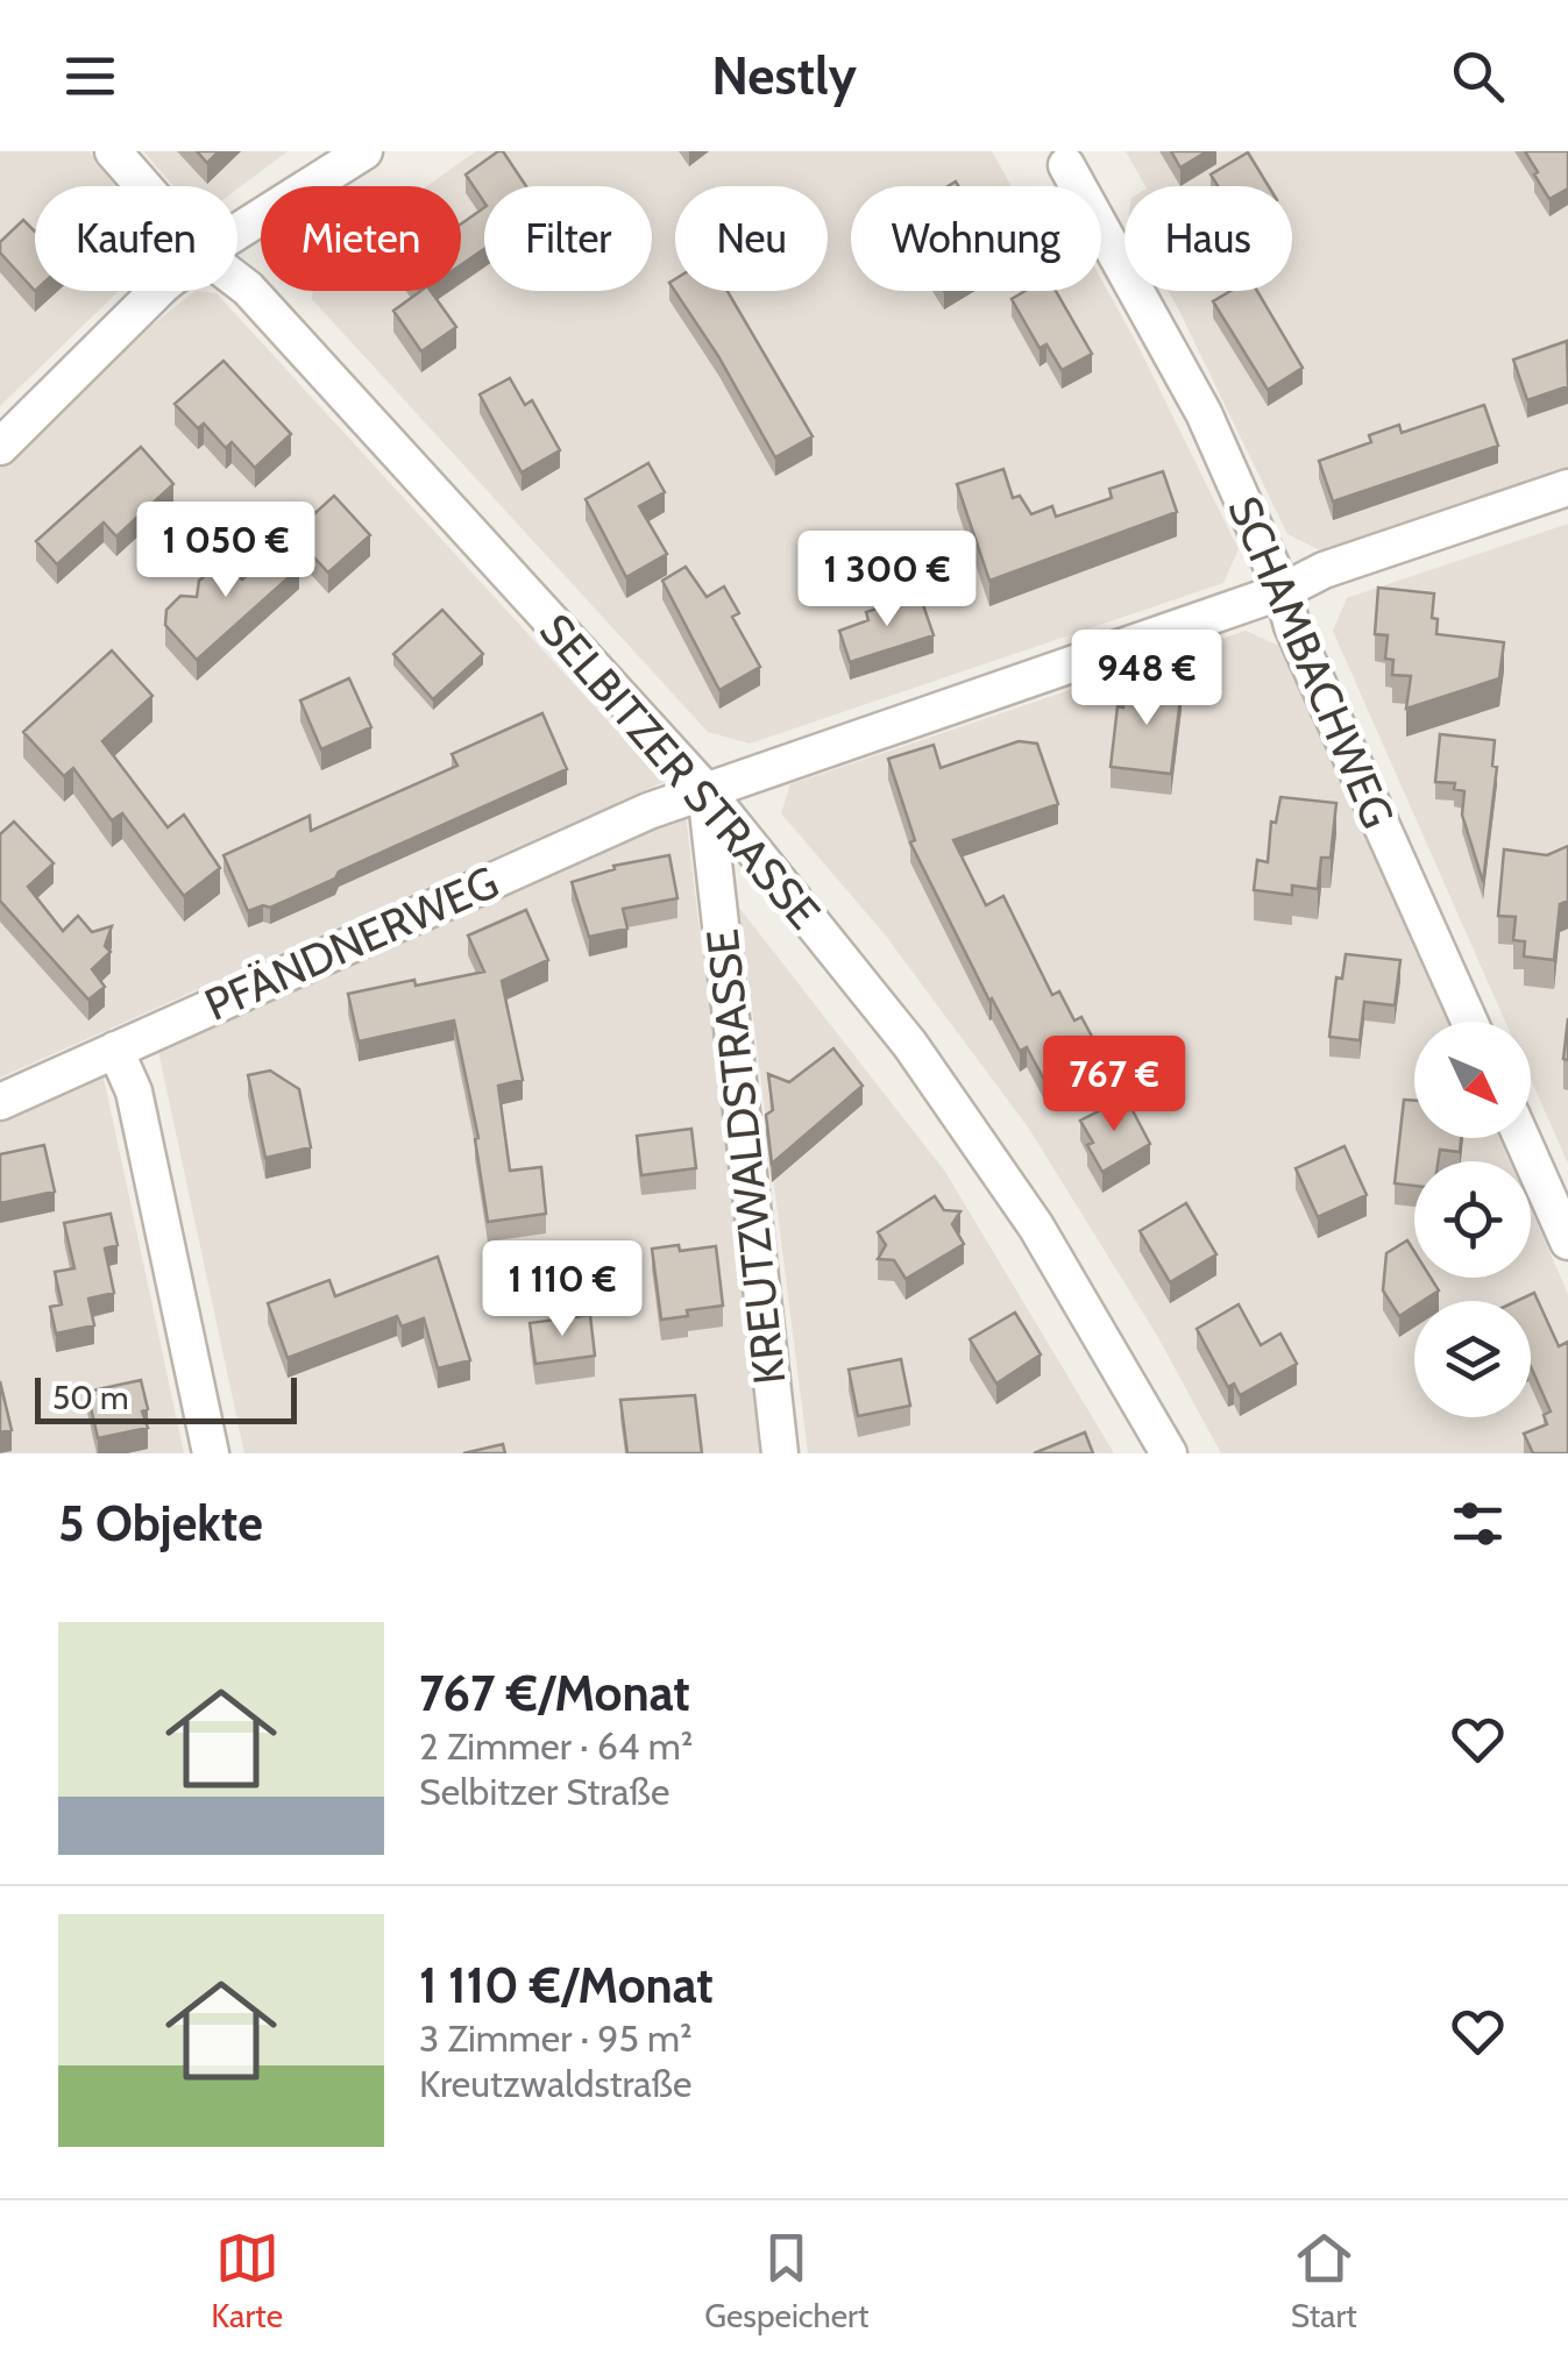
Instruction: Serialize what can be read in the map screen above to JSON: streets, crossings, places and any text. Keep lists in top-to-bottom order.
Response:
{
  "streets": {
    "street": [
      "SCHAMBACHWEG",
      "SELBITZER STRASSE",
      "PFÄNDNERWEG",
      "KREUTZWALDSTRASSE"
    ]
  },
  "crossings": [
    ["SCHAMBACHWEG", "PFÄNDNERWEG"],
    ["SELBITZER STRASSE", "PFÄNDNERWEG"],
    ["SELBITZER STRASSE", "KREUTZWALDSTRASSE"],
    ["PFÄNDNERWEG", "KREUTZWALDSTRASSE"]
  ],
  "scale_bar": "50 m",
  "north": "bottom right",
  "page": {
    "header": "Nestly",
    "chip": [
      "Kaufen",
      "Mieten",
      "Filter",
      "Neu",
      "Wohnung",
      "Haus"
    ],
    "price": [
      "1 050 €",
      "1 300 €",
      "948 €",
      "767 €",
      "1 110 €"
    ],
    "scale": "50 m",
    "heading": "5 Objekte",
    "list": [
      {
        "name": "767 €/Monat",
        "note": "2 Zimmer · 64 m² · Selbitzer Straße"
      },
      {
        "name": "1 110 €/Monat",
        "note": "3 Zimmer · 95 m² · Kreutzwaldstraße"
      }
    ],
    "tabs": ["Karte", "Gespeichert", "Start"]
  }
}
